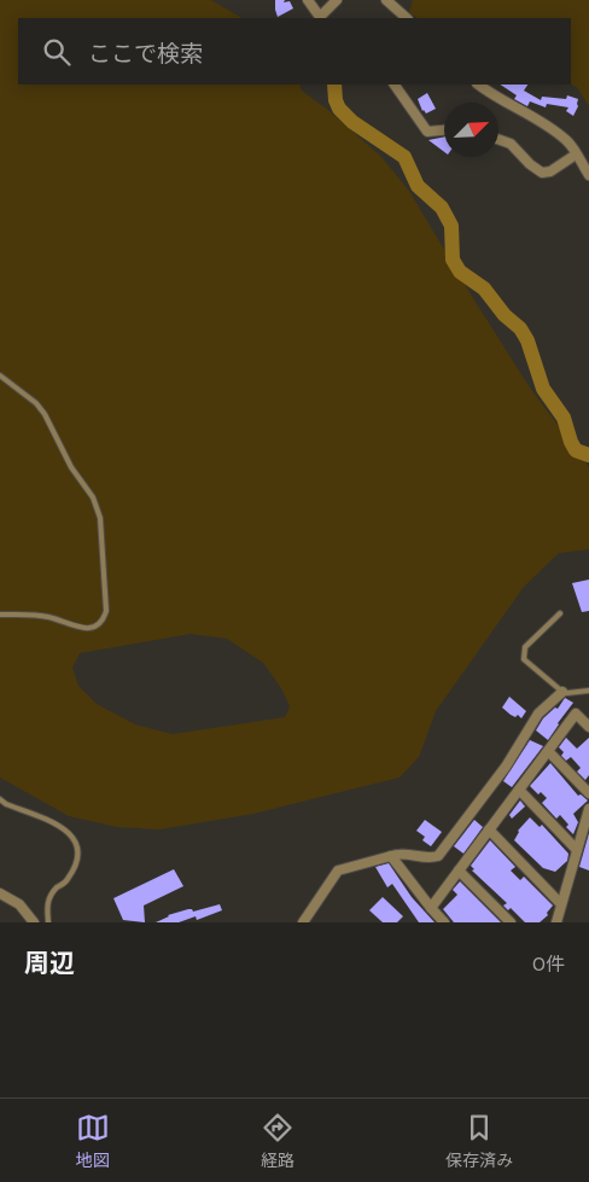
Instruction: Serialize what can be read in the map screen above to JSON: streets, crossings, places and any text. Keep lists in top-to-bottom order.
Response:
{
  "north": "top right",
  "page": {
    "search": "ここで検索",
    "heading": ["周辺", "0件"],
    "nav": ["地図", "経路", "保存済み"]
  }
}
